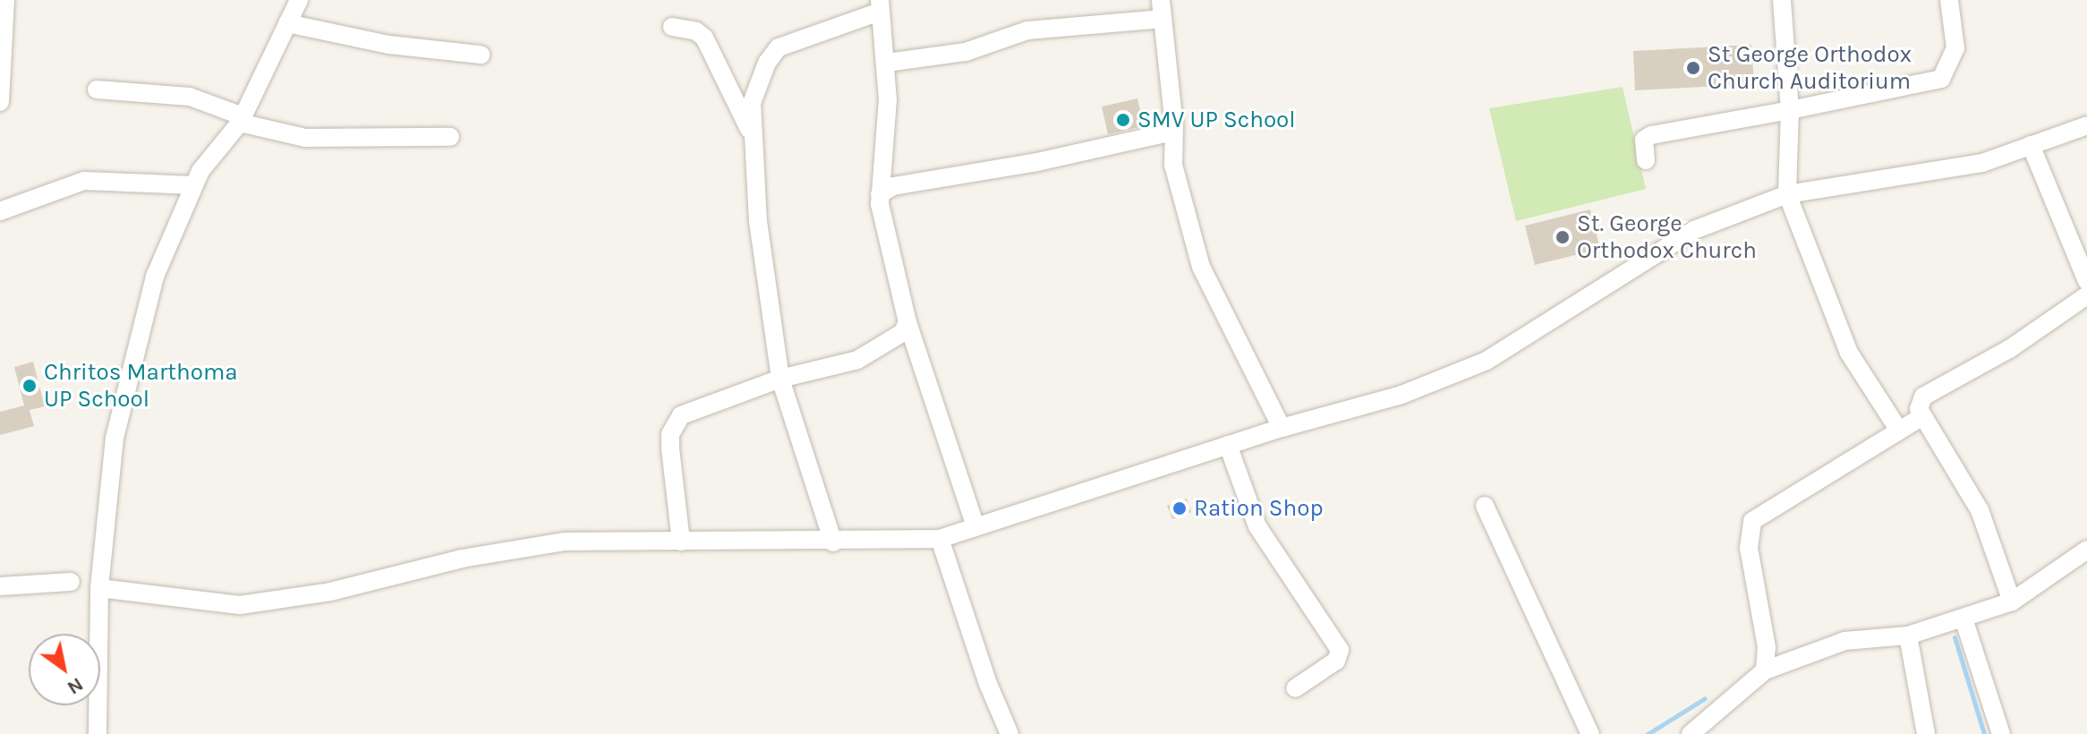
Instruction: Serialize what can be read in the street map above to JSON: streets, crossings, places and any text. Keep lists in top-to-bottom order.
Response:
{
  "places": [
    "St George Orthodox Church Auditorium",
    "SMV UP School",
    "St. George Orthodox Church",
    "Chritos Marthoma UP School",
    "Ration Shop"
  ],
  "north": "bottom right"
}
